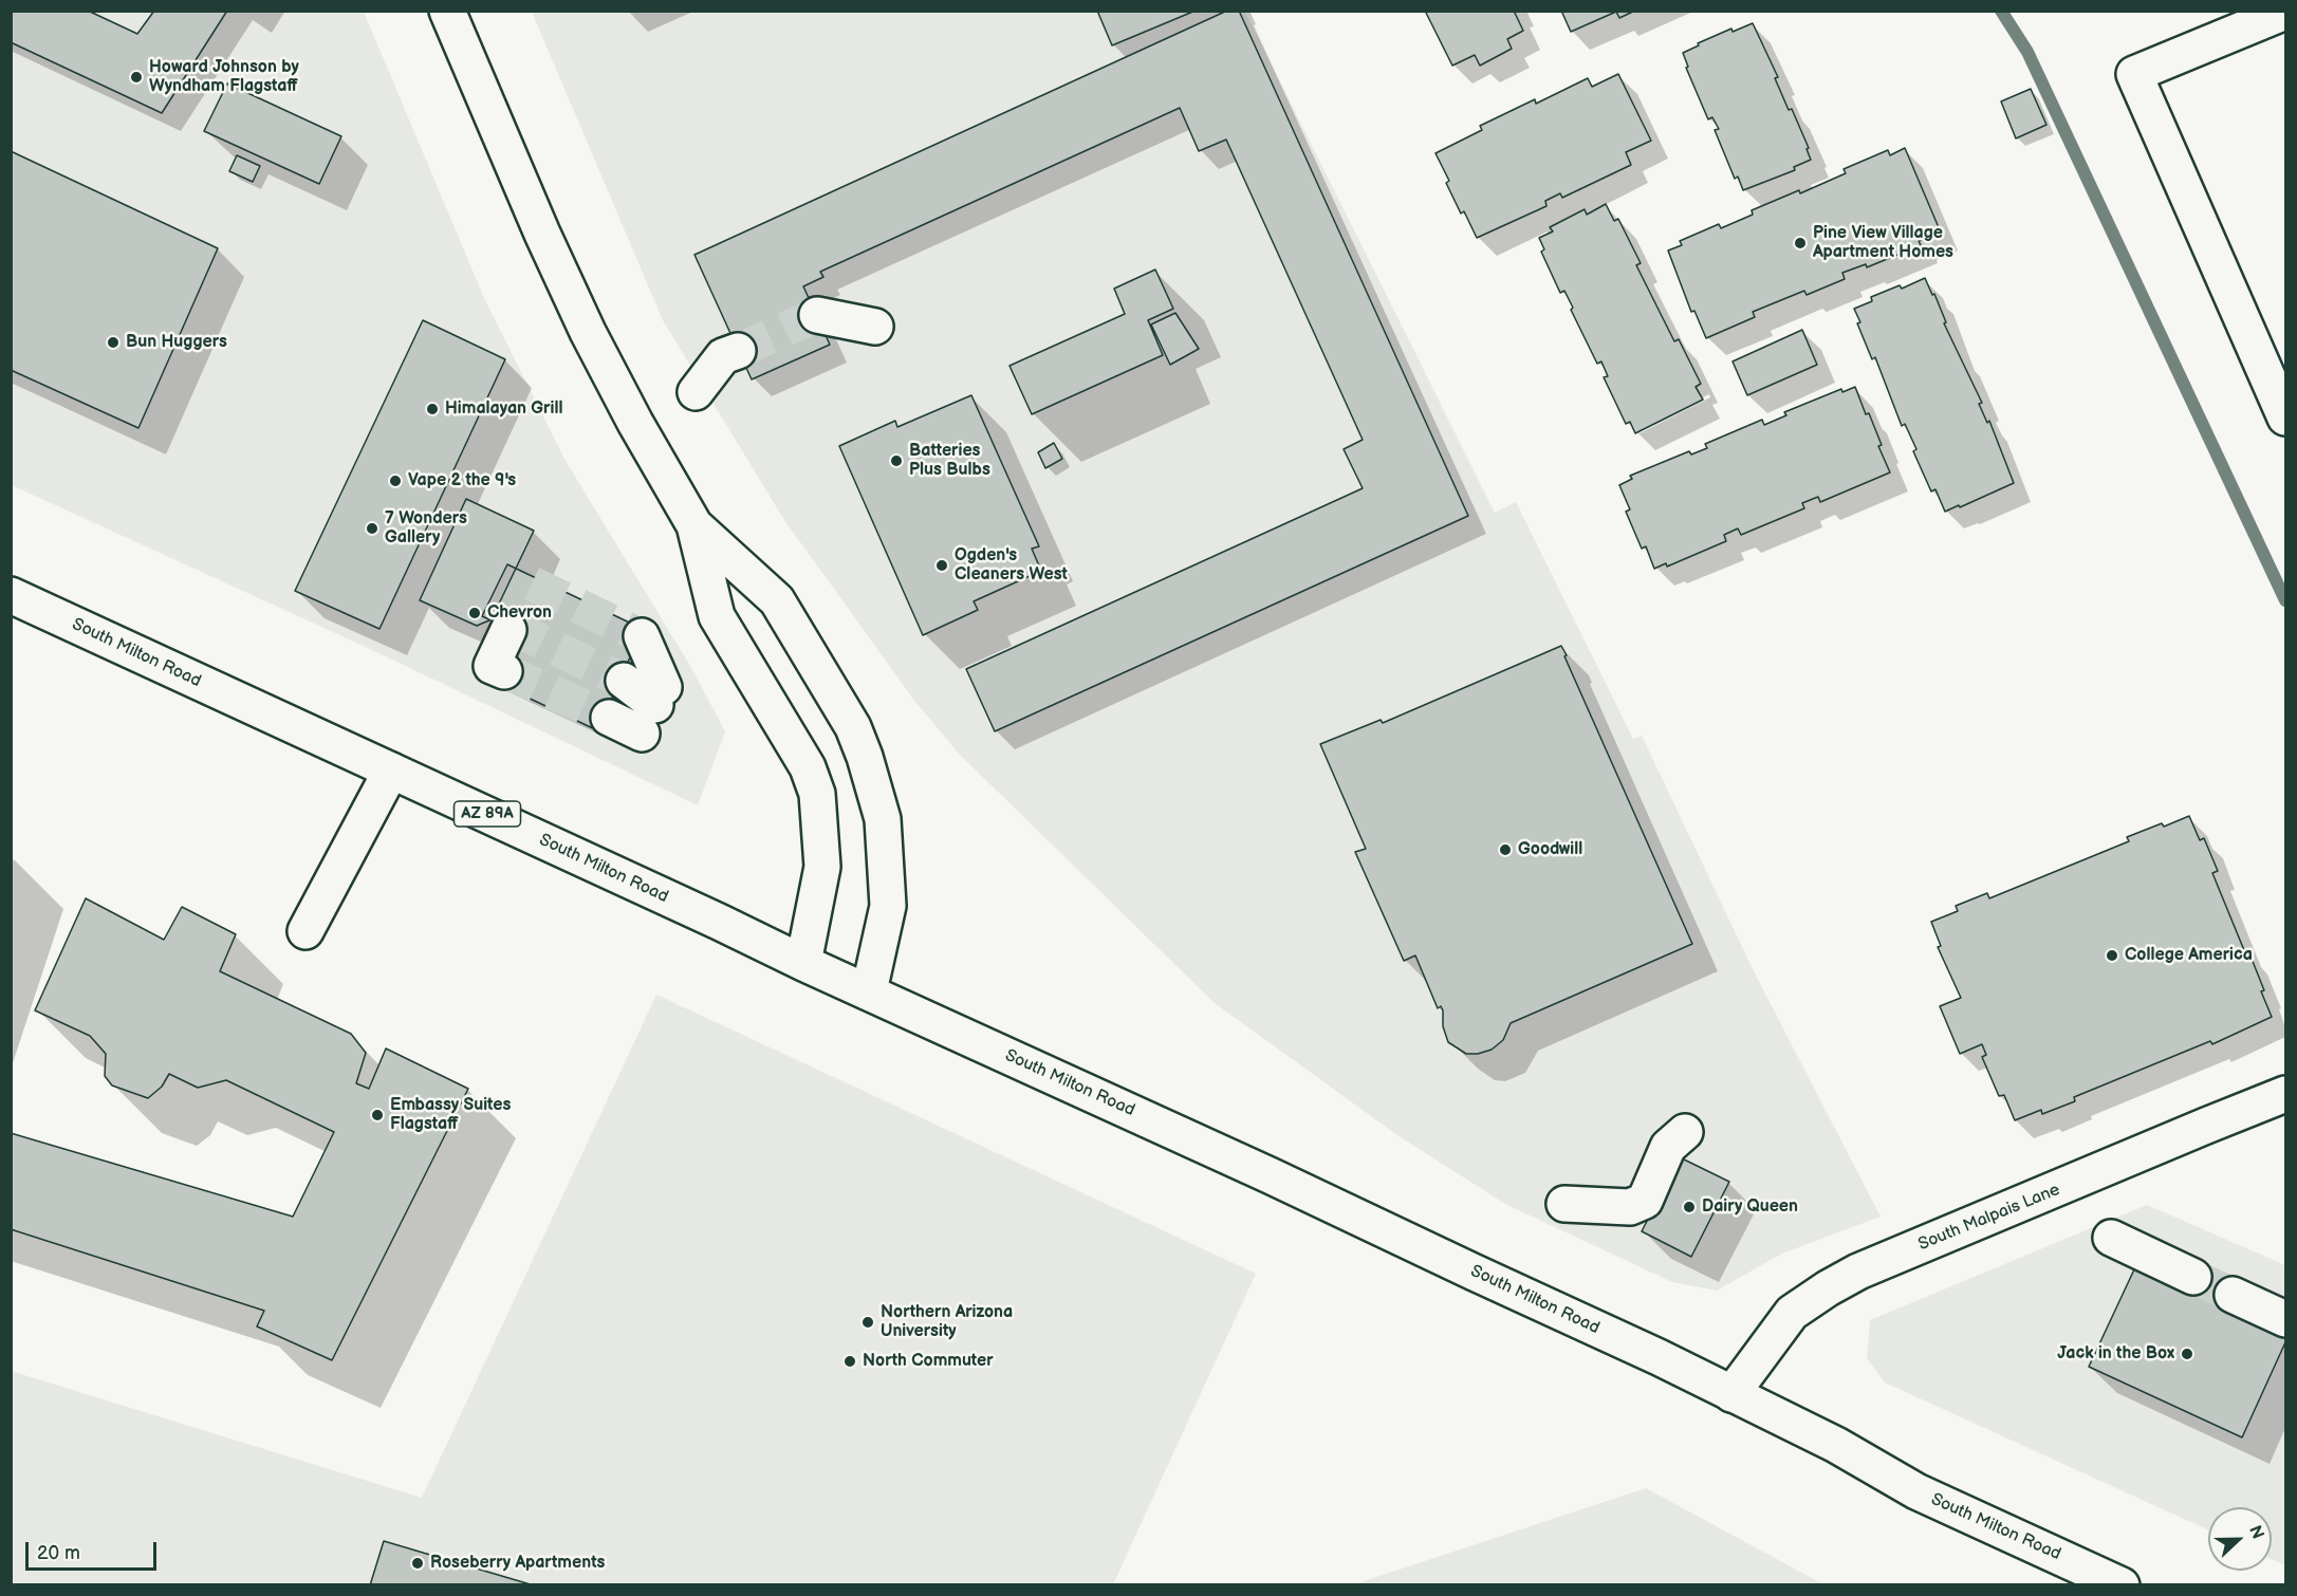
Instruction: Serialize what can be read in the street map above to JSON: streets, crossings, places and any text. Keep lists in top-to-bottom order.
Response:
{
  "streets": {
    "main road": ["South Milton Road", "AZ 89A", "South Malpais Lane"]
  },
  "crossings": [
    ["South Milton Road", "South Malpais Lane"]
  ],
  "places": [
    "Howard Johnson by Wyndham Flagstaff",
    "Pine View Village Apartment Homes",
    "Bun Huggers",
    "Himalayan Grill",
    "Batteries Plus Bulbs",
    "Vape 2 the 9's",
    "7 Wonders Gallery",
    "Ogden's Cleaners West",
    "Chevron",
    "Goodwill",
    "College America",
    "Embassy Suites Flagstaff",
    "Dairy Queen",
    "Northern Arizona University",
    "Jack in the Box",
    "North Commuter",
    "Roseberry Apartments"
  ],
  "scale_bar": "20 m",
  "north": "right"
}
